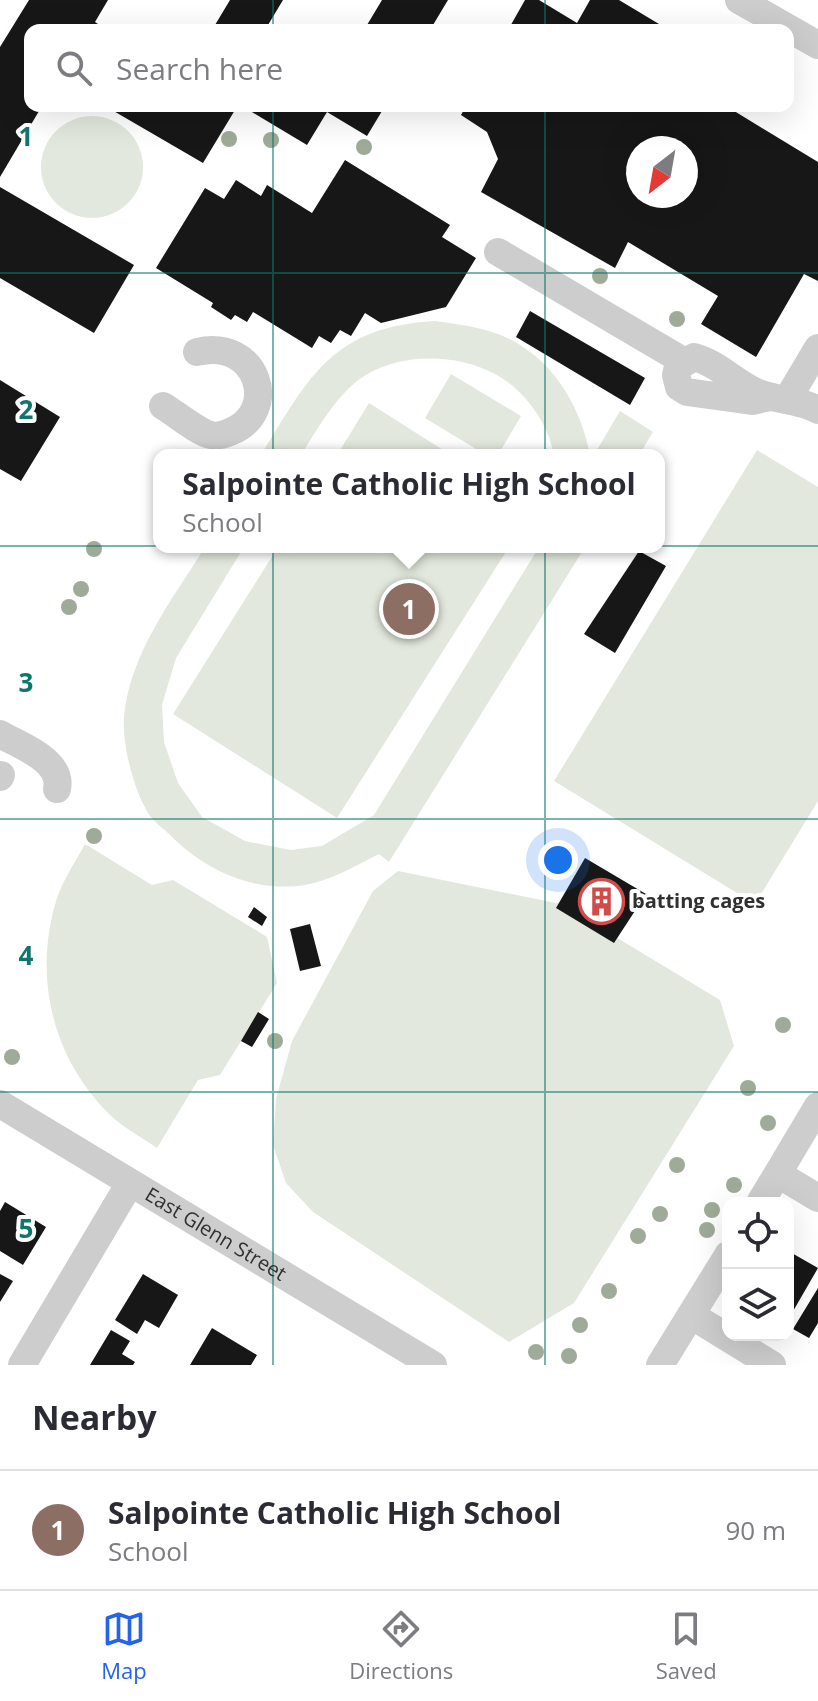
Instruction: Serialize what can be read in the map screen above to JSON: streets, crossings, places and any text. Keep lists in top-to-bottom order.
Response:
{
  "streets": {
    "street": ["East Glenn Street"]
  },
  "places": {
    "building": ["batting cages"]
  },
  "north": "bottom left",
  "page": {
    "search": "Search here",
    "popup": ["Salpointe Catholic High School", "School"],
    "pins": "1",
    "heading": "Nearby",
    "list": [
      {
        "mark": "1",
        "name": "Salpointe Catholic High School",
        "note": "School",
        "value": "90 m"
      }
    ],
    "nav": ["Map", "Directions", "Saved"]
  },
  "grid": {
    "rows": [
      "1",
      "2",
      "3",
      "4",
      "5"
    ]
  }
}
